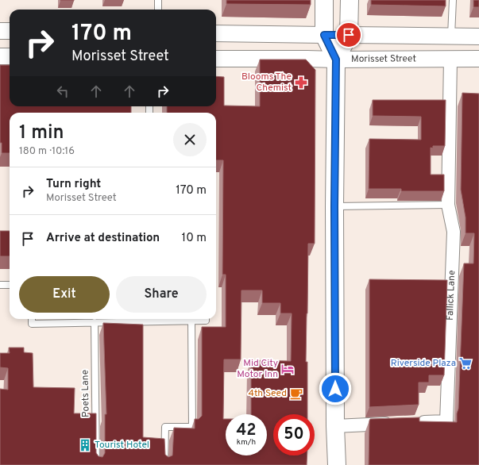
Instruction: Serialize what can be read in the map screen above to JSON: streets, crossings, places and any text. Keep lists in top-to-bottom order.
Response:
{
  "streets": {
    "street": ["Morisset Street", "Fallick Lane"],
    "lane": ["Poets Lane"]
  },
  "crossings": [
    ["Morisset Street", "Fallick Lane"]
  ],
  "places": {
    "pharmacy": ["Blooms The Chemist"],
    "supermarket": ["Riverside Plaza"],
    "hotel": ["Mid City Motor Inn"],
    "cafe": ["4th Seed"],
    "building": ["Tourist Hotel"]
  },
  "page": {
    "turn": ["170 m", "Morisset Street"],
    "heading": ["1 min", "180 m · 10:16"],
    "list": [
      {
        "name": "Turn right",
        "note": "Morisset Street",
        "value": "170 m"
      },
      {
        "name": "Arrive at destination",
        "value": "10 m"
      }
    ],
    "buttons": ["Exit", "Share"],
    "speed": "42 km/h",
    "limit": "50"
  }
}
